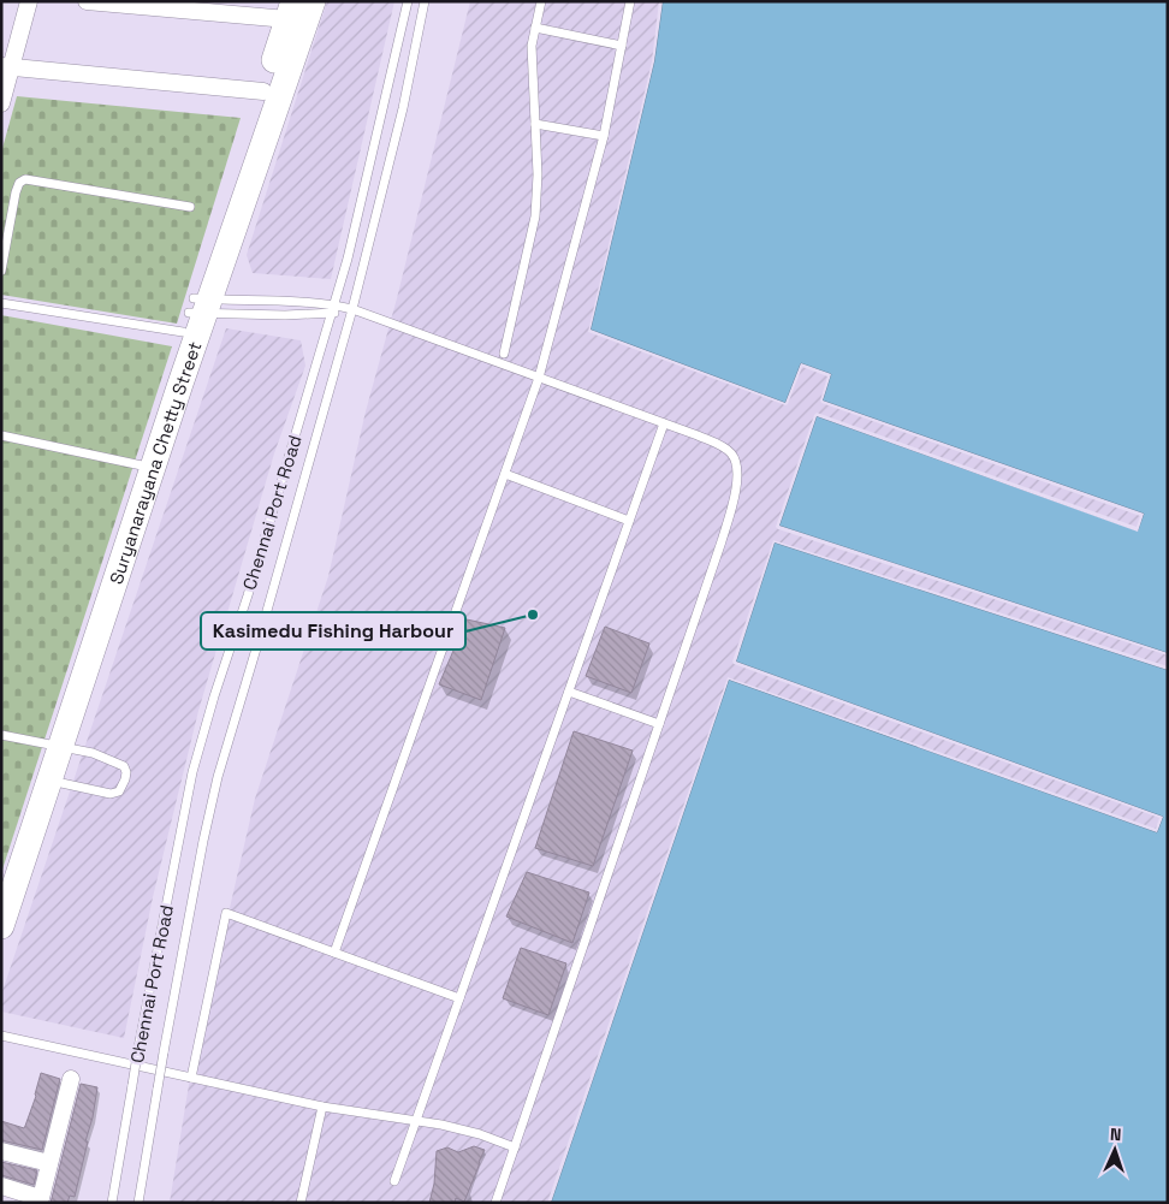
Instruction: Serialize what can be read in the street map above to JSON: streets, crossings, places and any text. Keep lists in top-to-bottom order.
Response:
{
  "streets": {
    "main road": ["Suryanarayana Chetty Street"],
    "lane": ["Chennai Port Road"]
  },
  "places": ["Kasimedu Fishing Harbour"],
  "north": "top"
}
